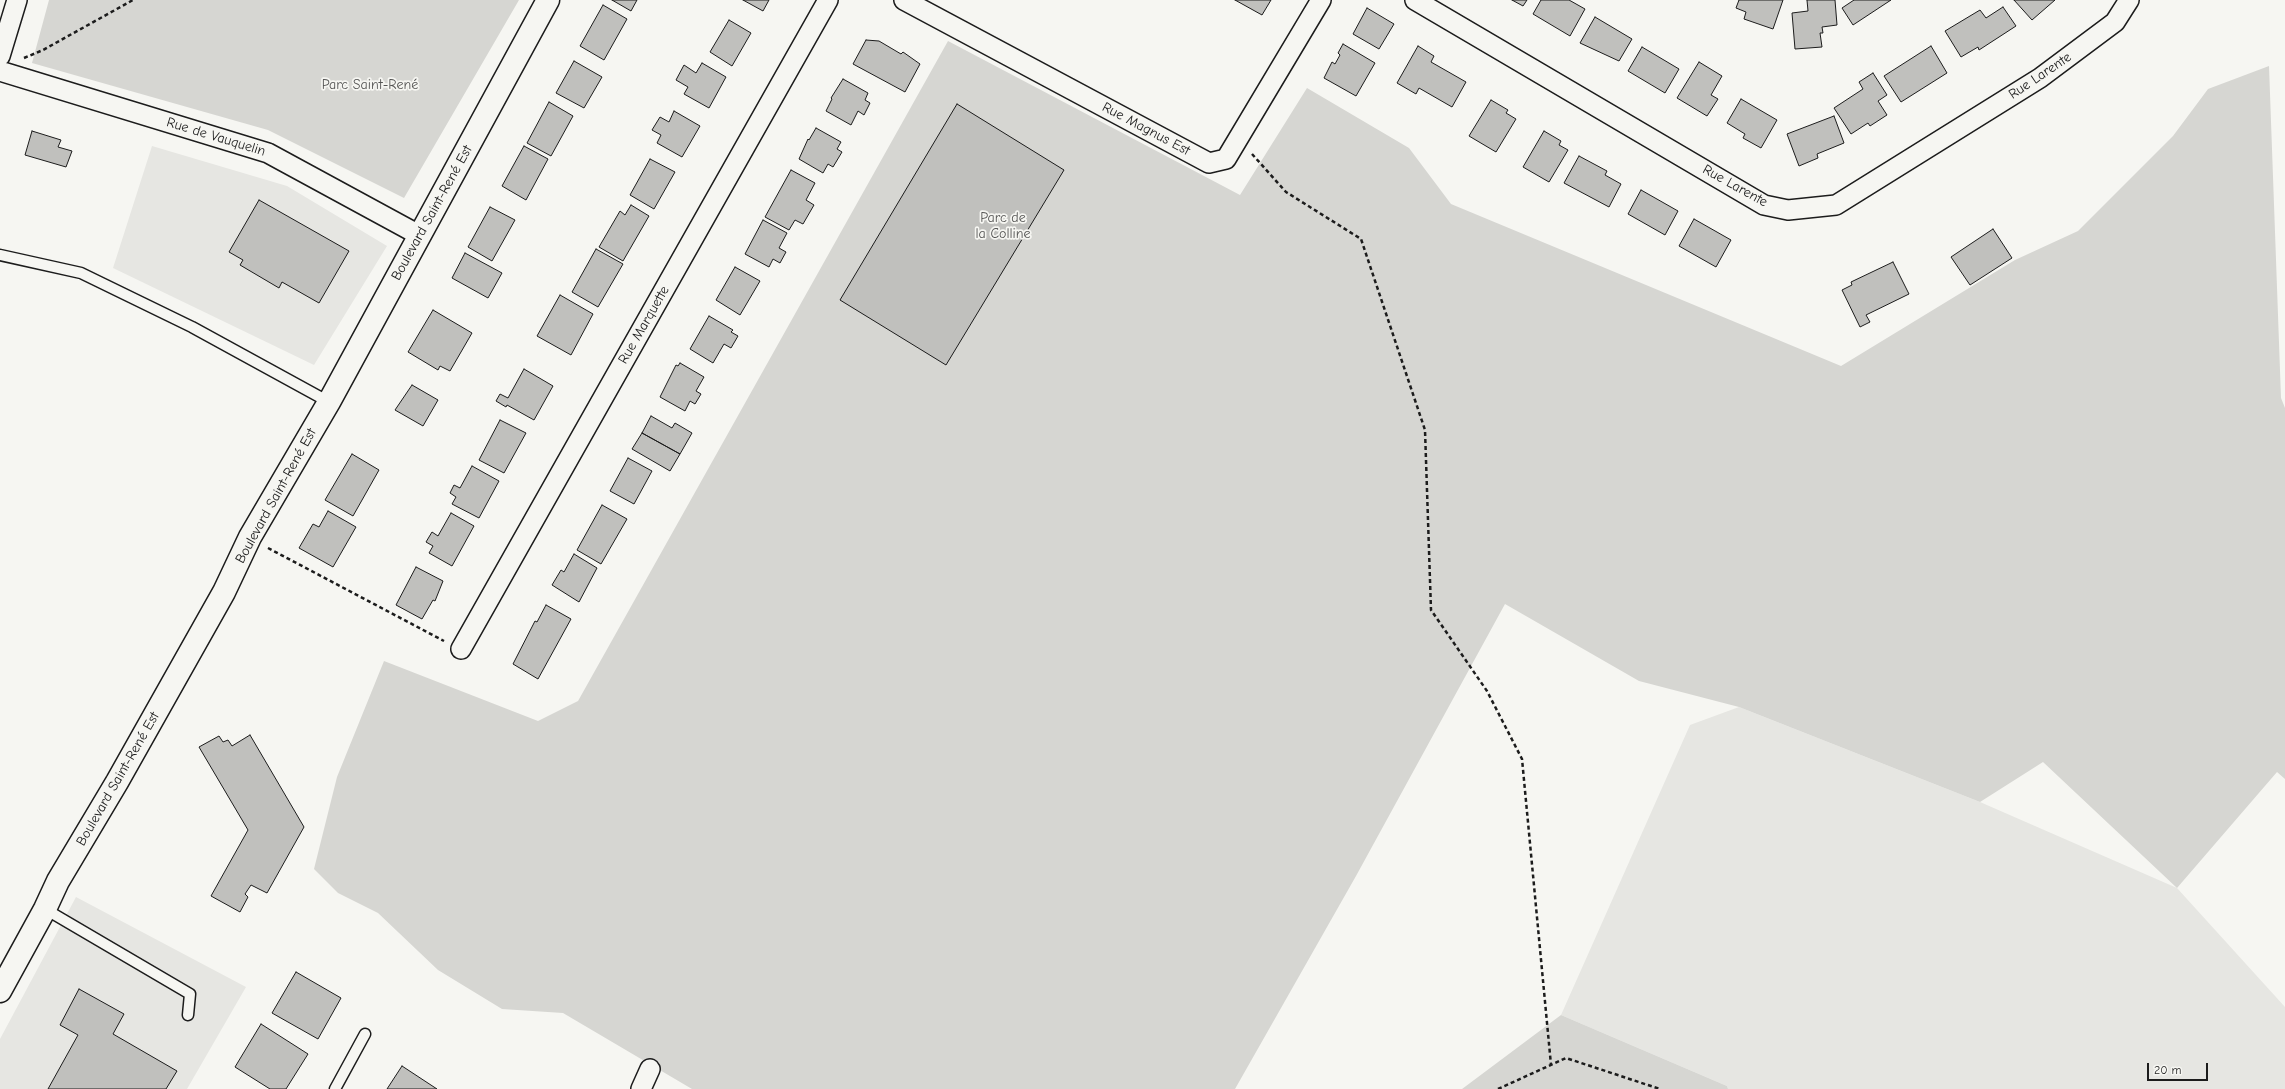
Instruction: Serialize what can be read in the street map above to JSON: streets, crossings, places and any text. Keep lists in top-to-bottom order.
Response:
{
  "streets": {
    "street": [
      "Rue Larente",
      "Rue Magnus Est",
      "Rue de Vauquelin",
      "Boulevard Saint-René Est",
      "Rue Marquette"
    ]
  },
  "crossings": [
    ["Rue de Vauquelin", "Boulevard Saint-René Est"]
  ],
  "parks": ["Parc Saint-René", "Parc de la Colline"],
  "scale_bar": "20 m"
}
